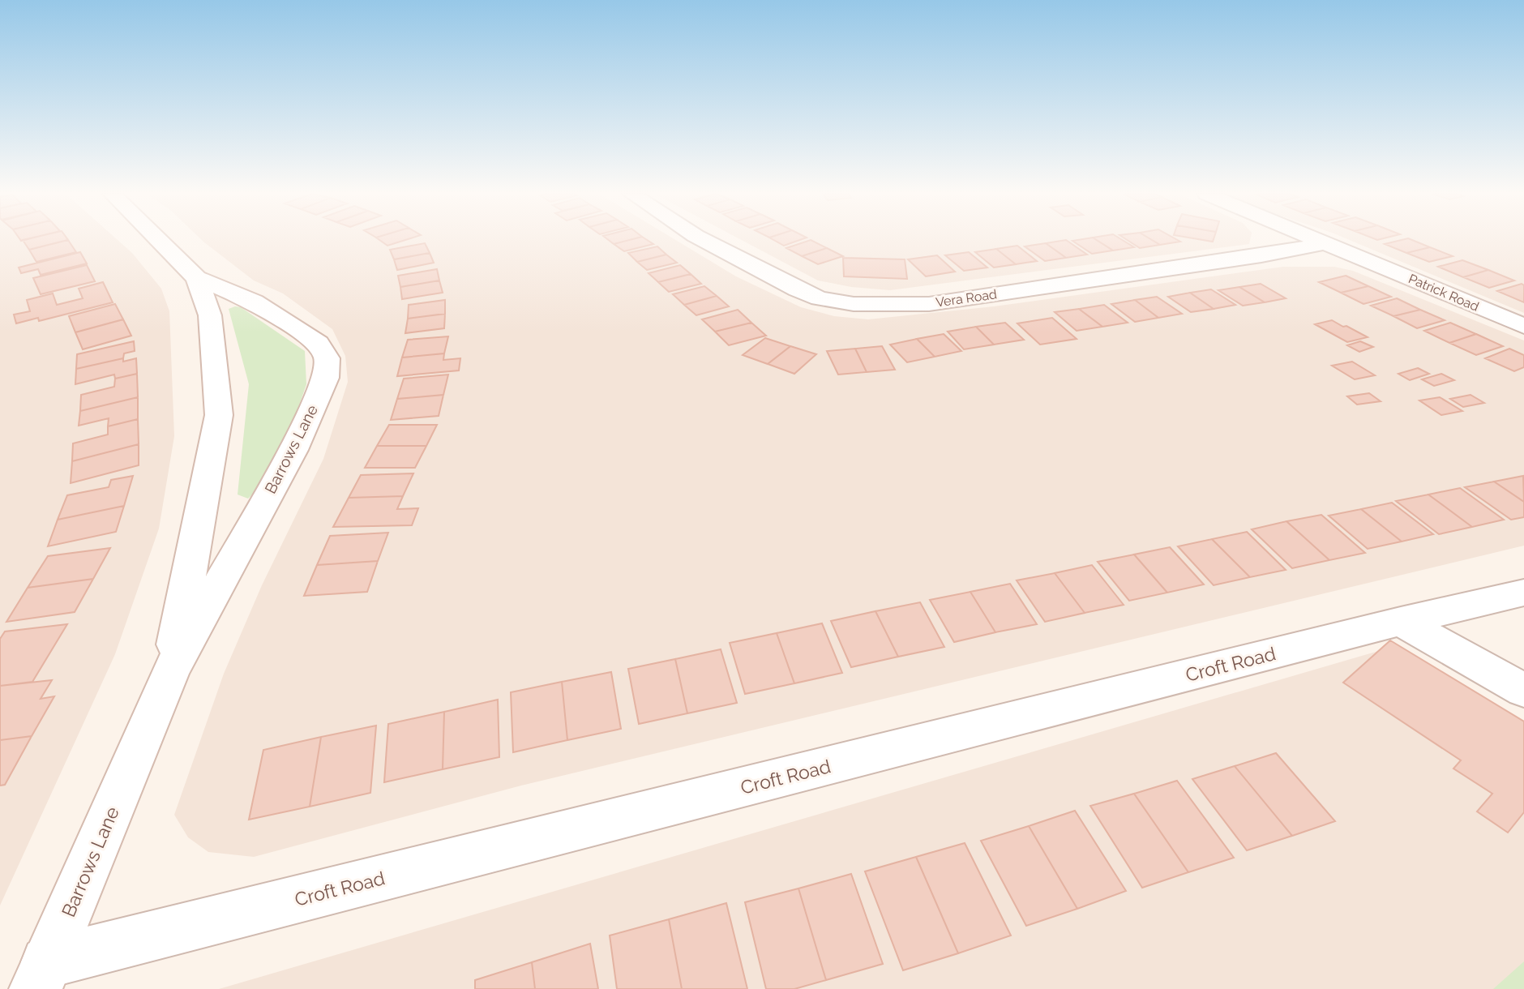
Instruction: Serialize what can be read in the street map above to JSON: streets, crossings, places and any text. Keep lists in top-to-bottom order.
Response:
{
  "streets": {
    "street": [
      "Patrick Road",
      "Vera Road",
      "Barrows Lane",
      "Croft Road"
    ]
  },
  "crossings": [
    ["Patrick Road", "Vera Road"],
    ["Barrows Lane", "Croft Road"]
  ]
}
